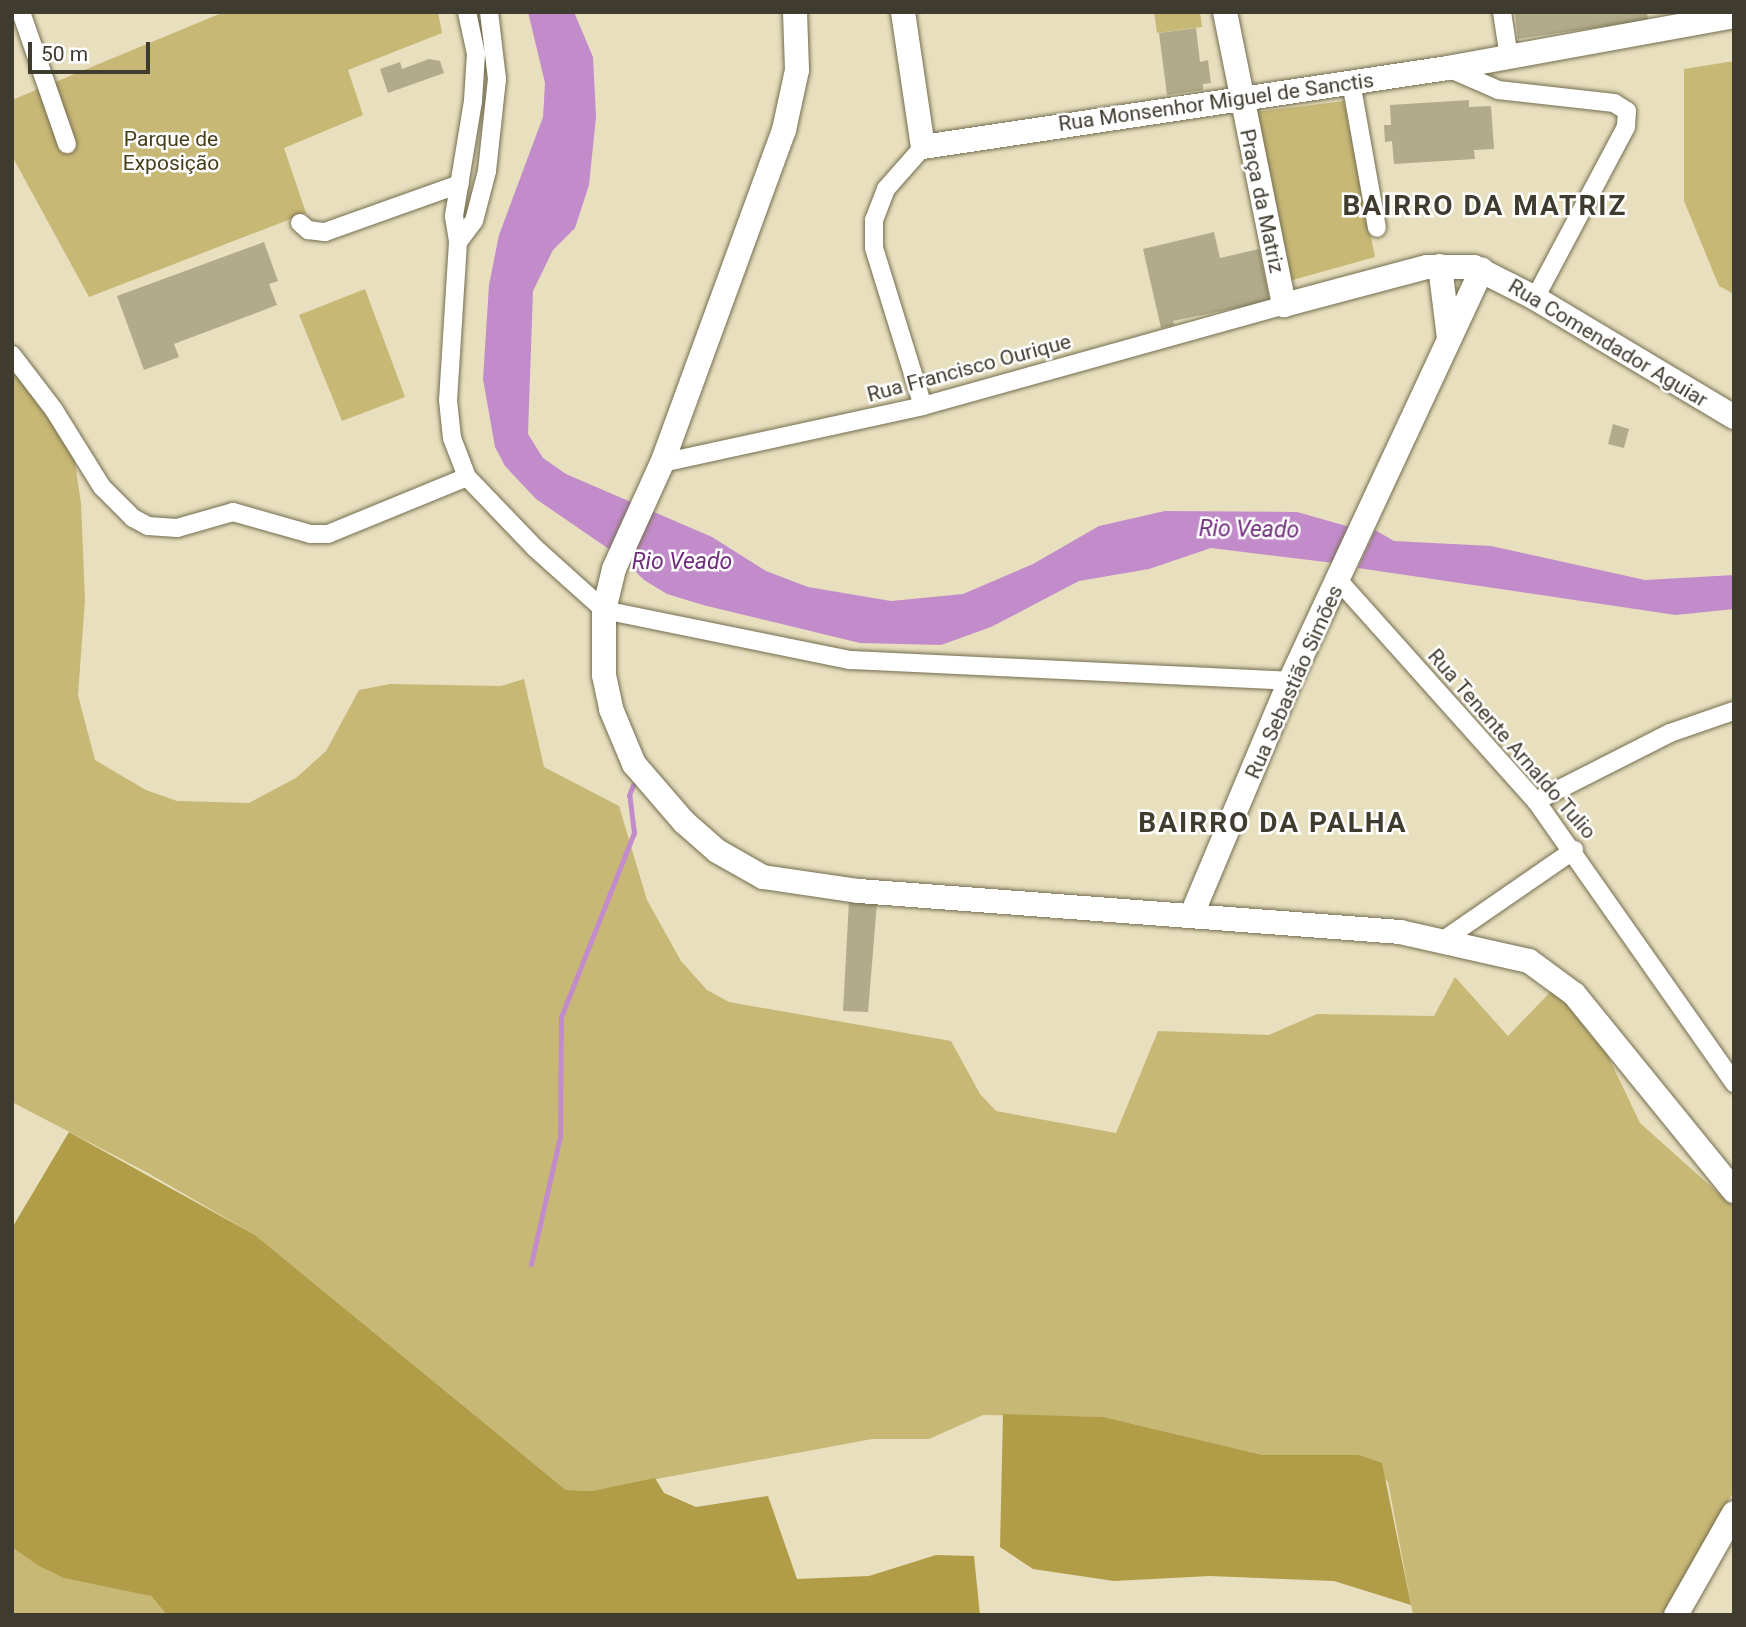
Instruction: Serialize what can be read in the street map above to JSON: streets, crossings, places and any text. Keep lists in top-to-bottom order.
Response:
{
  "streets": {
    "street": [
      "Rua Monsenhor Miguel de Sanctis",
      "Praça da Matriz",
      "Rua Comendador Aguiar",
      "Rua Francisco Ourique",
      "Rua Sebastião Simões",
      "Rua Tenente Arnaldo Tulio"
    ]
  },
  "crossings": [
    ["Rua Monsenhor Miguel de Sanctis", "Praça da Matriz"],
    ["Praça da Matriz", "Rua Francisco Ourique"],
    ["Rua Comendador Aguiar", "Rua Sebastião Simões"],
    ["Rua Sebastião Simões", "Rua Tenente Arnaldo Tulio"]
  ],
  "districts": ["BAIRRO DA MATRIZ", "BAIRRO DA PALHA"],
  "water": ["Rio Veado"],
  "parks": ["Parque de Exposição"],
  "scale_bar": "50 m"
}
